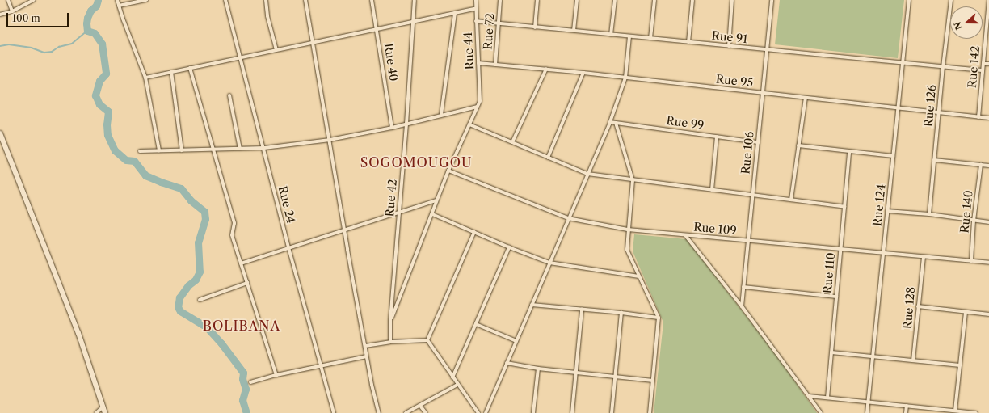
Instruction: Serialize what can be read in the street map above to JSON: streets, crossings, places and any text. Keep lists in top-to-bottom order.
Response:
{
  "streets": {
    "street": [
      "Rue 72",
      "Rue 91",
      "Rue 44",
      "Rue 40",
      "Rue 142",
      "Rue 95",
      "Rue 126",
      "Rue 99",
      "Rue 106",
      "Rue 42",
      "Rue 24",
      "Rue 124",
      "Rue 140",
      "Rue 109",
      "Rue 110",
      "Rue 128"
    ]
  },
  "crossings": [
    ["Rue 72", "Rue 91"],
    ["Rue 72", "Rue 95"],
    ["Rue 91", "Rue 44"],
    ["Rue 91", "Rue 142"],
    ["Rue 91", "Rue 126"],
    ["Rue 91", "Rue 106"],
    ["Rue 91", "Rue 124"],
    ["Rue 44", "Rue 95"],
    ["Rue 44", "Rue 42"],
    ["Rue 142", "Rue 95"],
    ["Rue 95", "Rue 126"],
    ["Rue 95", "Rue 106"],
    ["Rue 95", "Rue 124"],
    ["Rue 99", "Rue 106"],
    ["Rue 106", "Rue 109"],
    ["Rue 42", "Rue 109"],
    ["Rue 124", "Rue 109"],
    ["Rue 140", "Rue 109"],
    ["Rue 109", "Rue 110"],
    ["Rue 109", "Rue 128"]
  ],
  "districts": ["SOGOMOUGOU", "BOLIBANA"],
  "scale_bar": "100 m",
  "north": "left"
}
